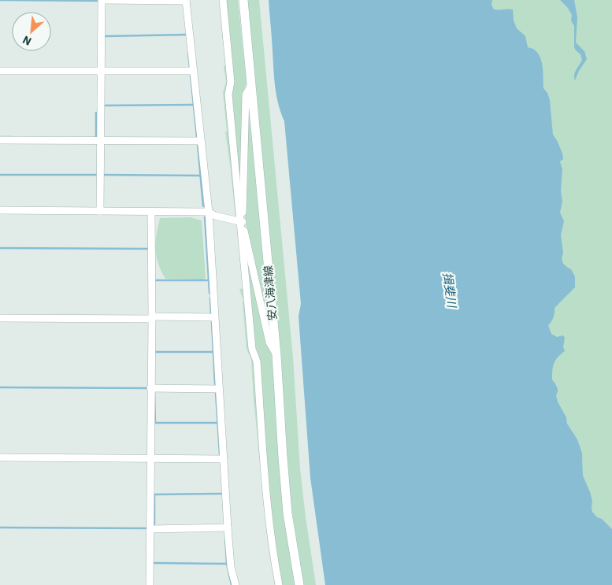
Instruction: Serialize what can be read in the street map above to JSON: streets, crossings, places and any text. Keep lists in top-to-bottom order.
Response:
{
  "streets": {
    "main road": ["安八海津線"]
  },
  "water": ["揖斐川"],
  "north": "bottom left"
}
